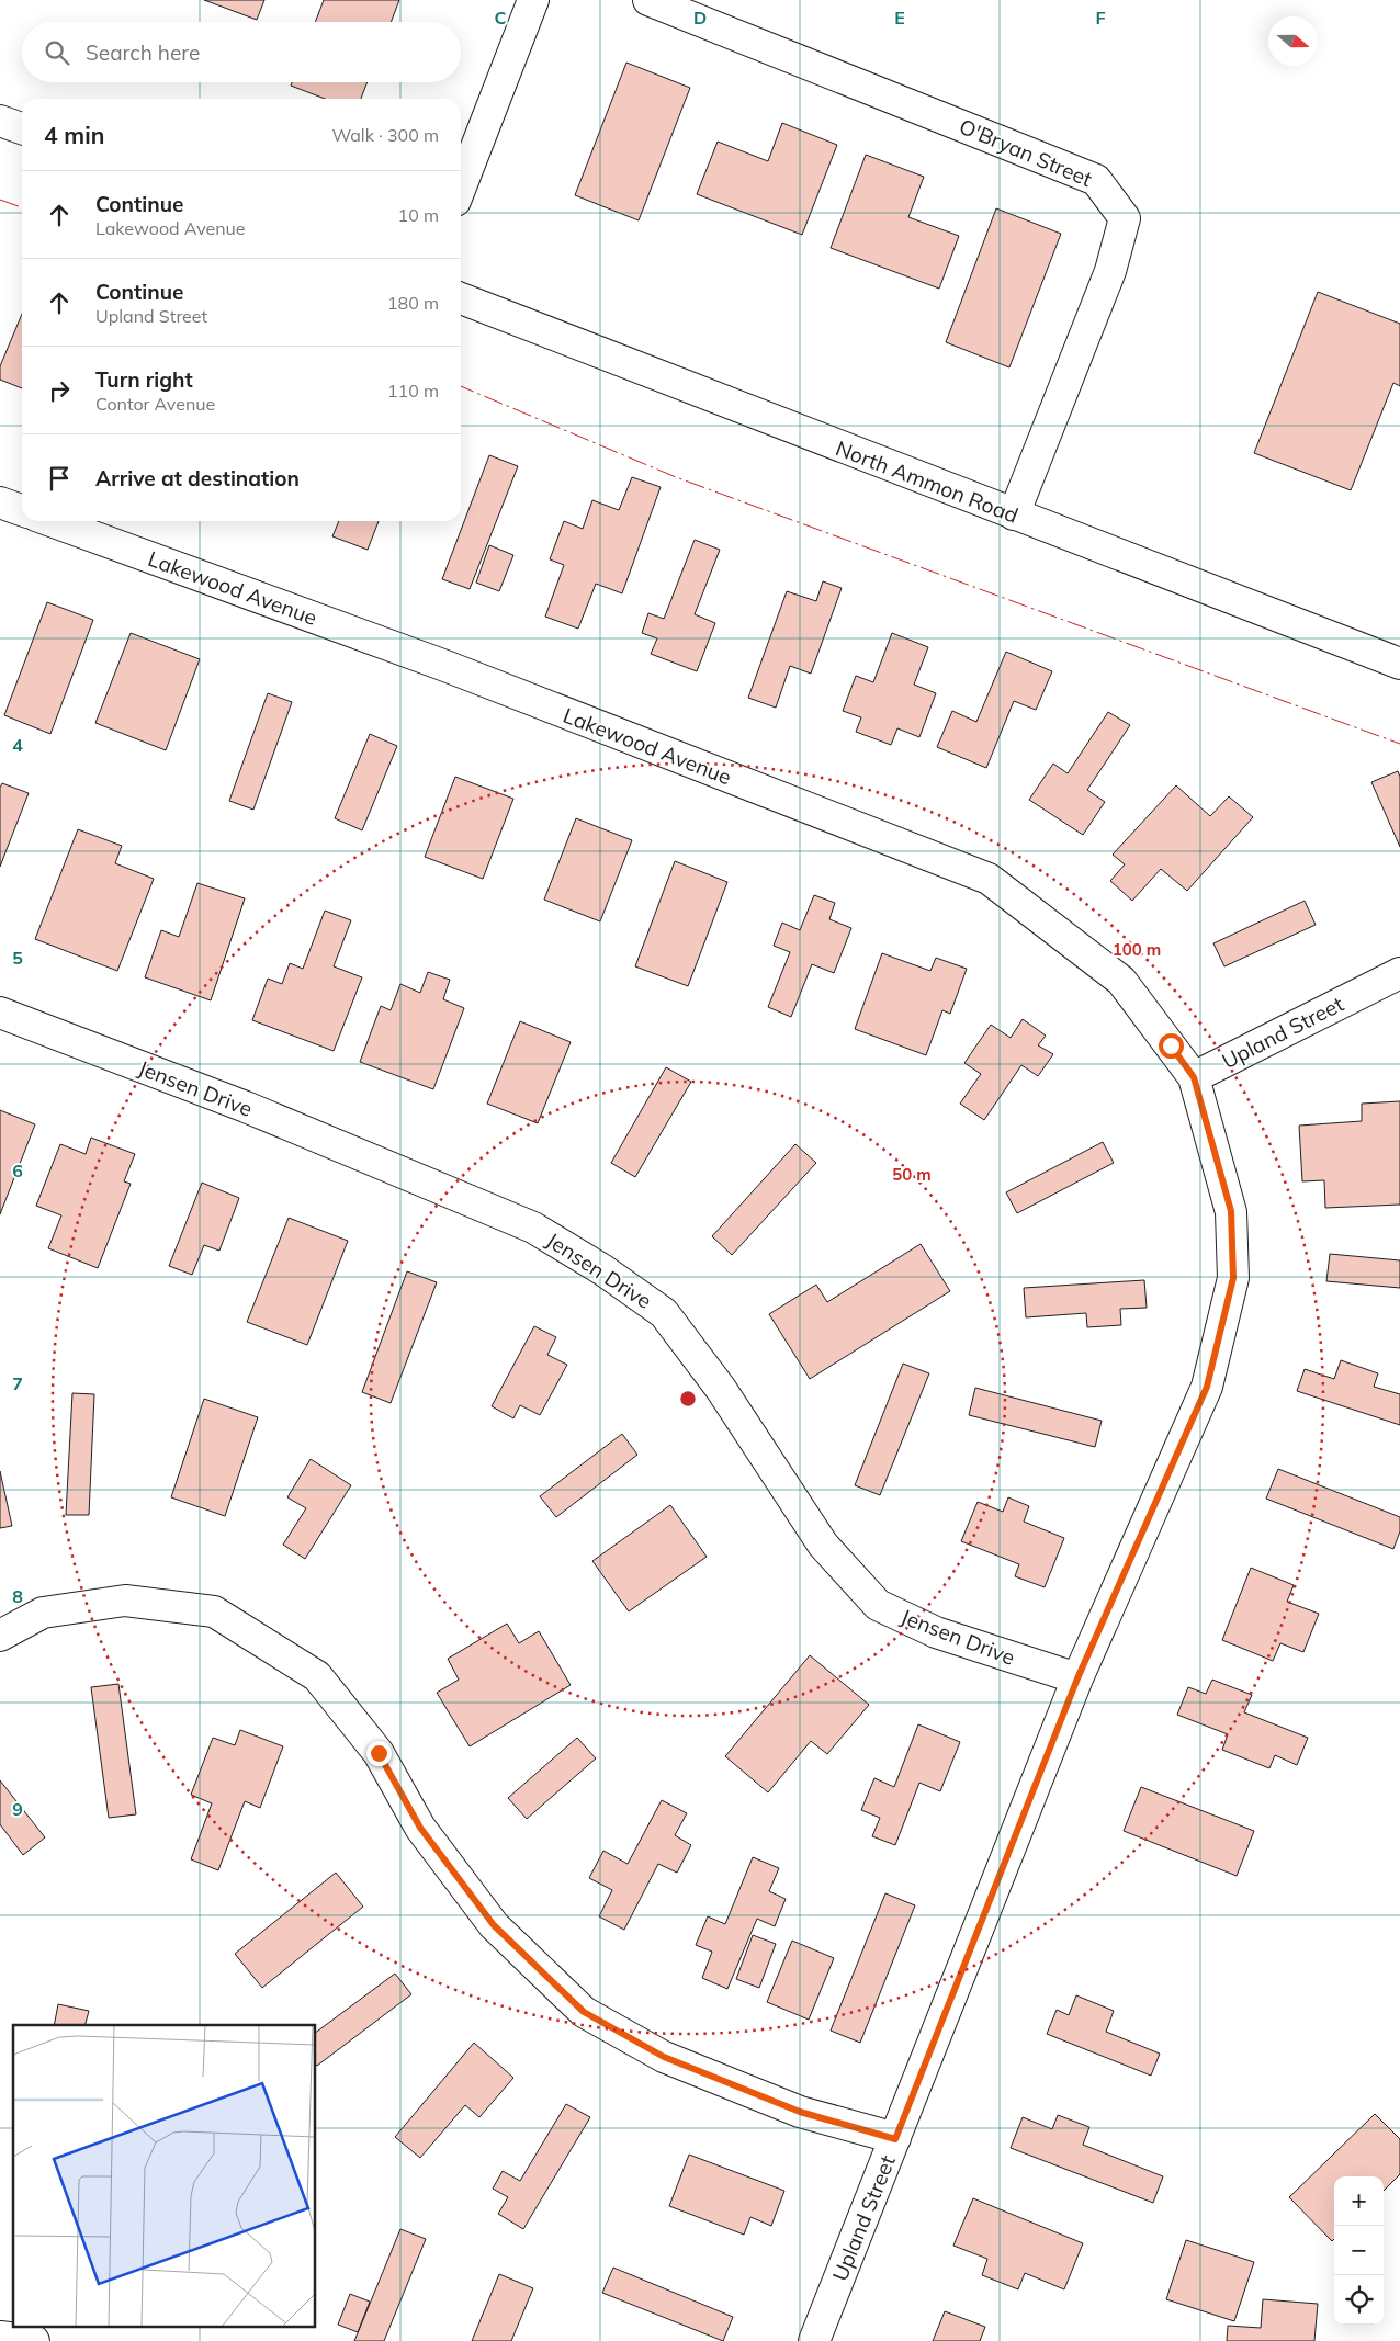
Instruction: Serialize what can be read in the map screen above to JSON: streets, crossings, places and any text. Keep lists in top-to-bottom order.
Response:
{
  "streets": {
    "street": [
      "O'Bryan Street",
      "North Ammon Road",
      "Lakewood Avenue",
      "Upland Street",
      "Jensen Drive"
    ]
  },
  "crossings": [
    ["O'Bryan Street", "North Ammon Road"],
    ["Lakewood Avenue", "Upland Street"],
    ["Upland Street", "Jensen Drive"]
  ],
  "north": "right",
  "page": {
    "search": "Search here",
    "heading": ["4 min", "Walk · 300 m"],
    "list": [
      ["Continue", "Lakewood Avenue", "10 m"],
      ["Continue", "Upland Street", "180 m"],
      ["Turn right", "Contor Avenue", "110 m"],
      "Arrive at destination"
    ],
    "map_buttons": ["+", "−"]
  },
  "grid": {
    "columns": [
      "C",
      "D",
      "E",
      "F"
    ],
    "rows": [
      "4",
      "5",
      "6",
      "7",
      "8",
      "9"
    ]
  },
  "rings": ["100 m", "50 m"]
}
